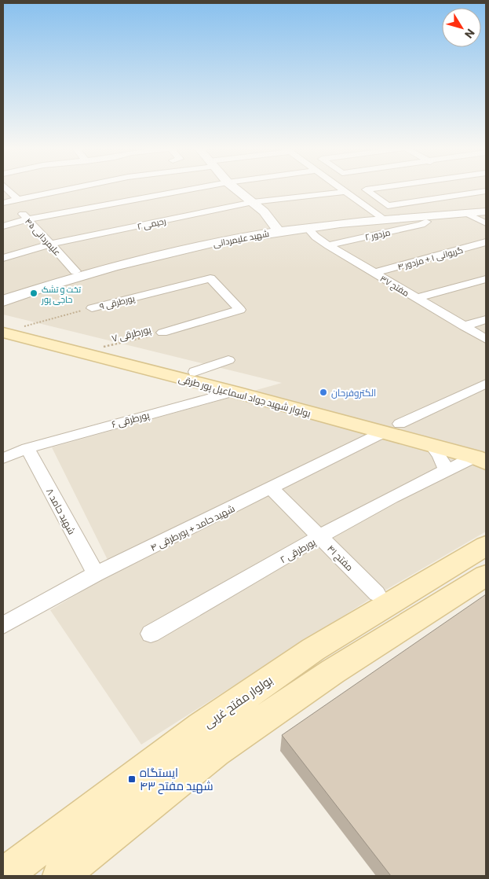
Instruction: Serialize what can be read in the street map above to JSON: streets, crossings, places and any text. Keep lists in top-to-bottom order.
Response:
{
  "streets": {
    "main road": ["بولوار شهید جواد اسماعیل پور طرقی", "بولوار مفتح غربی"],
    "street": [
      "رحیمی ۲",
      "مزدور ۲",
      "علیمردانی ۴۵",
      "شهید علیمردانی",
      "گریوانی ۱ + مزدور ۴",
      "مفتح ۳۷",
      "پورطرقی ۹",
      "پورطرقی ۶",
      "شهید حامد ۸",
      "شهید حامد + پورطرقی ۴",
      "پورطرقی ۲",
      "مفتح ۴۱"
    ],
    "path": ["پورطرقی ۷"]
  },
  "crossings": [
    ["رحیمی ۲", "علیمردانی ۴۵"],
    ["مزدور ۲", "مفتح ۳۷"],
    ["علیمردانی ۴۵", "شهید علیمردانی"],
    ["شهید علیمردانی", "مفتح ۳۷"],
    ["گریوانی ۱ + مزدور ۴", "مفتح ۳۷"],
    ["پورطرقی ۹", "پورطرقی ۷"],
    ["پورطرقی ۹", "بولوار شهید جواد اسماعیل پور طرقی"],
    ["پورطرقی ۷", "بولوار شهید جواد اسماعیل پور طرقی"],
    ["بولوار شهید جواد اسماعیل پور طرقی", "پورطرقی ۶"],
    ["بولوار شهید جواد اسماعیل پور طرقی", "شهید حامد + پورطرقی ۴"],
    ["بولوار شهید جواد اسماعیل پور طرقی", "پورطرقی ۲"],
    ["پورطرقی ۶", "شهید حامد ۸"],
    ["شهید حامد ۸", "شهید حامد + پورطرقی ۴"],
    ["شهید حامد + پورطرقی ۴", "مفتح ۴۱"],
    ["پورطرقی ۲", "مفتح ۴۱"]
  ],
  "places": {
    "other": ["تخت و تشک حاجی پور", "الکتروفرحان"],
    "transit": ["ایستگاه شهید مفتح ۴۳"]
  },
  "north": "bottom right"
}
